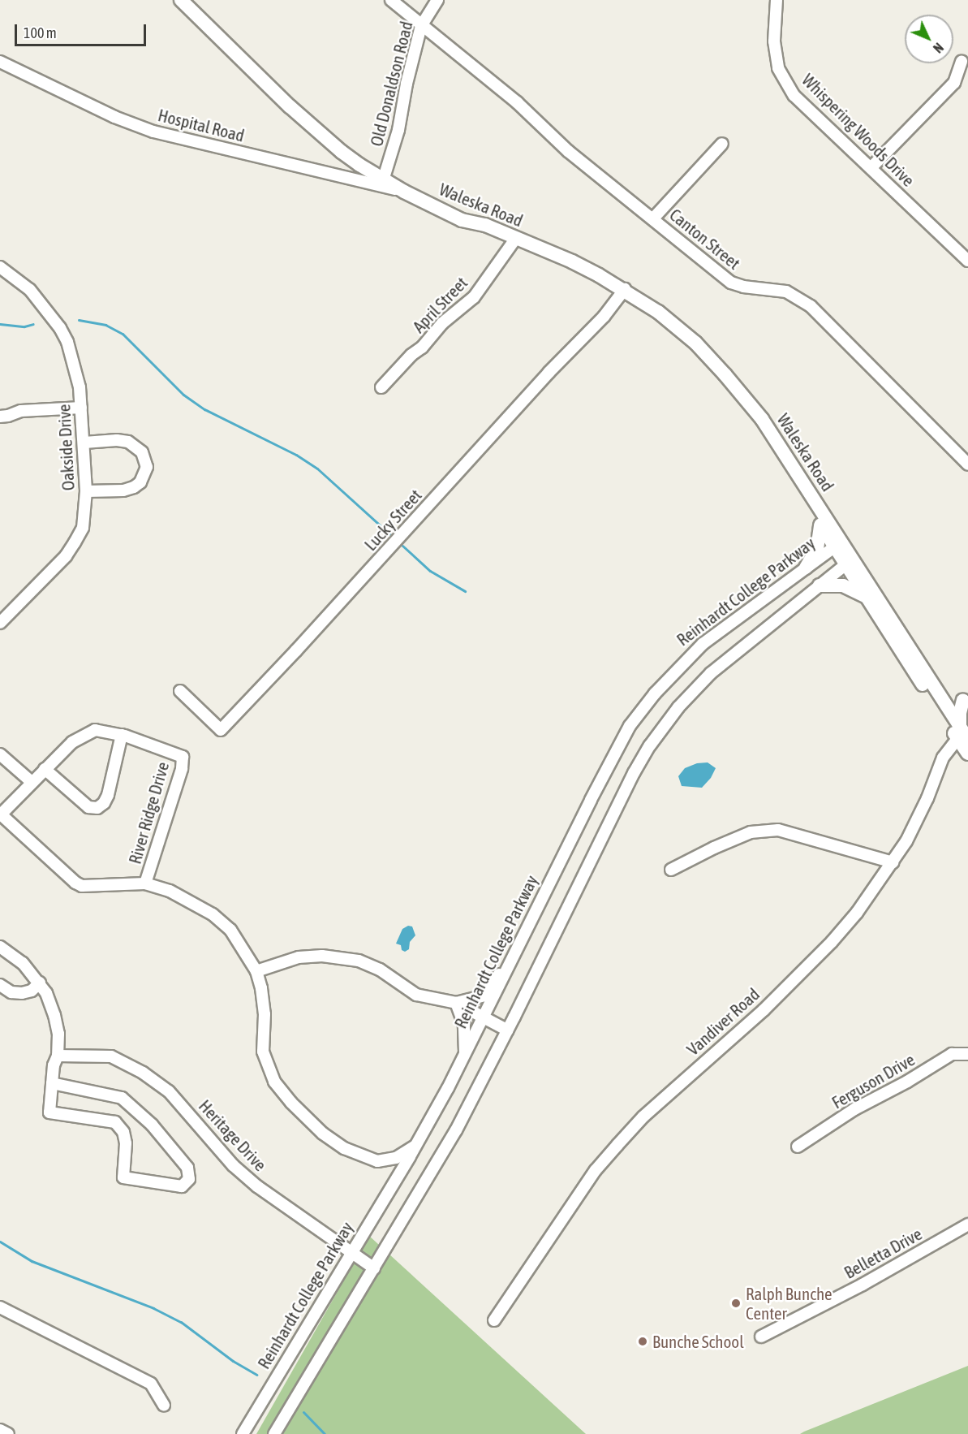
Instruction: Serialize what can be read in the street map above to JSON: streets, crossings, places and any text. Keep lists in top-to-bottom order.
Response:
{
  "streets": {
    "main road": ["Waleska Road"],
    "street": [
      "Old Donaldson Road",
      "Hospital Road",
      "Whispering Woods Drive",
      "Canton Street",
      "April Street",
      "Oakside Drive",
      "Lucky Street",
      "Reinhardt College Parkway",
      "River Ridge Drive",
      "Vandiver Road",
      "Ferguson Drive",
      "Heritage Drive",
      "Belletta Drive"
    ]
  },
  "crossings": [
    ["Old Donaldson Road", "Waleska Road"],
    ["Old Donaldson Road", "Canton Street"],
    ["Hospital Road", "Waleska Road"],
    ["Waleska Road", "April Street"],
    ["Waleska Road", "Lucky Street"],
    ["Waleska Road", "Reinhardt College Parkway"],
    ["Reinhardt College Parkway", "River Ridge Drive"],
    ["Reinhardt College Parkway", "Heritage Drive"]
  ],
  "places": ["Ralph Bunche Center", "Bunche School"],
  "scale_bar": "100 m",
  "north": "bottom right"
}
